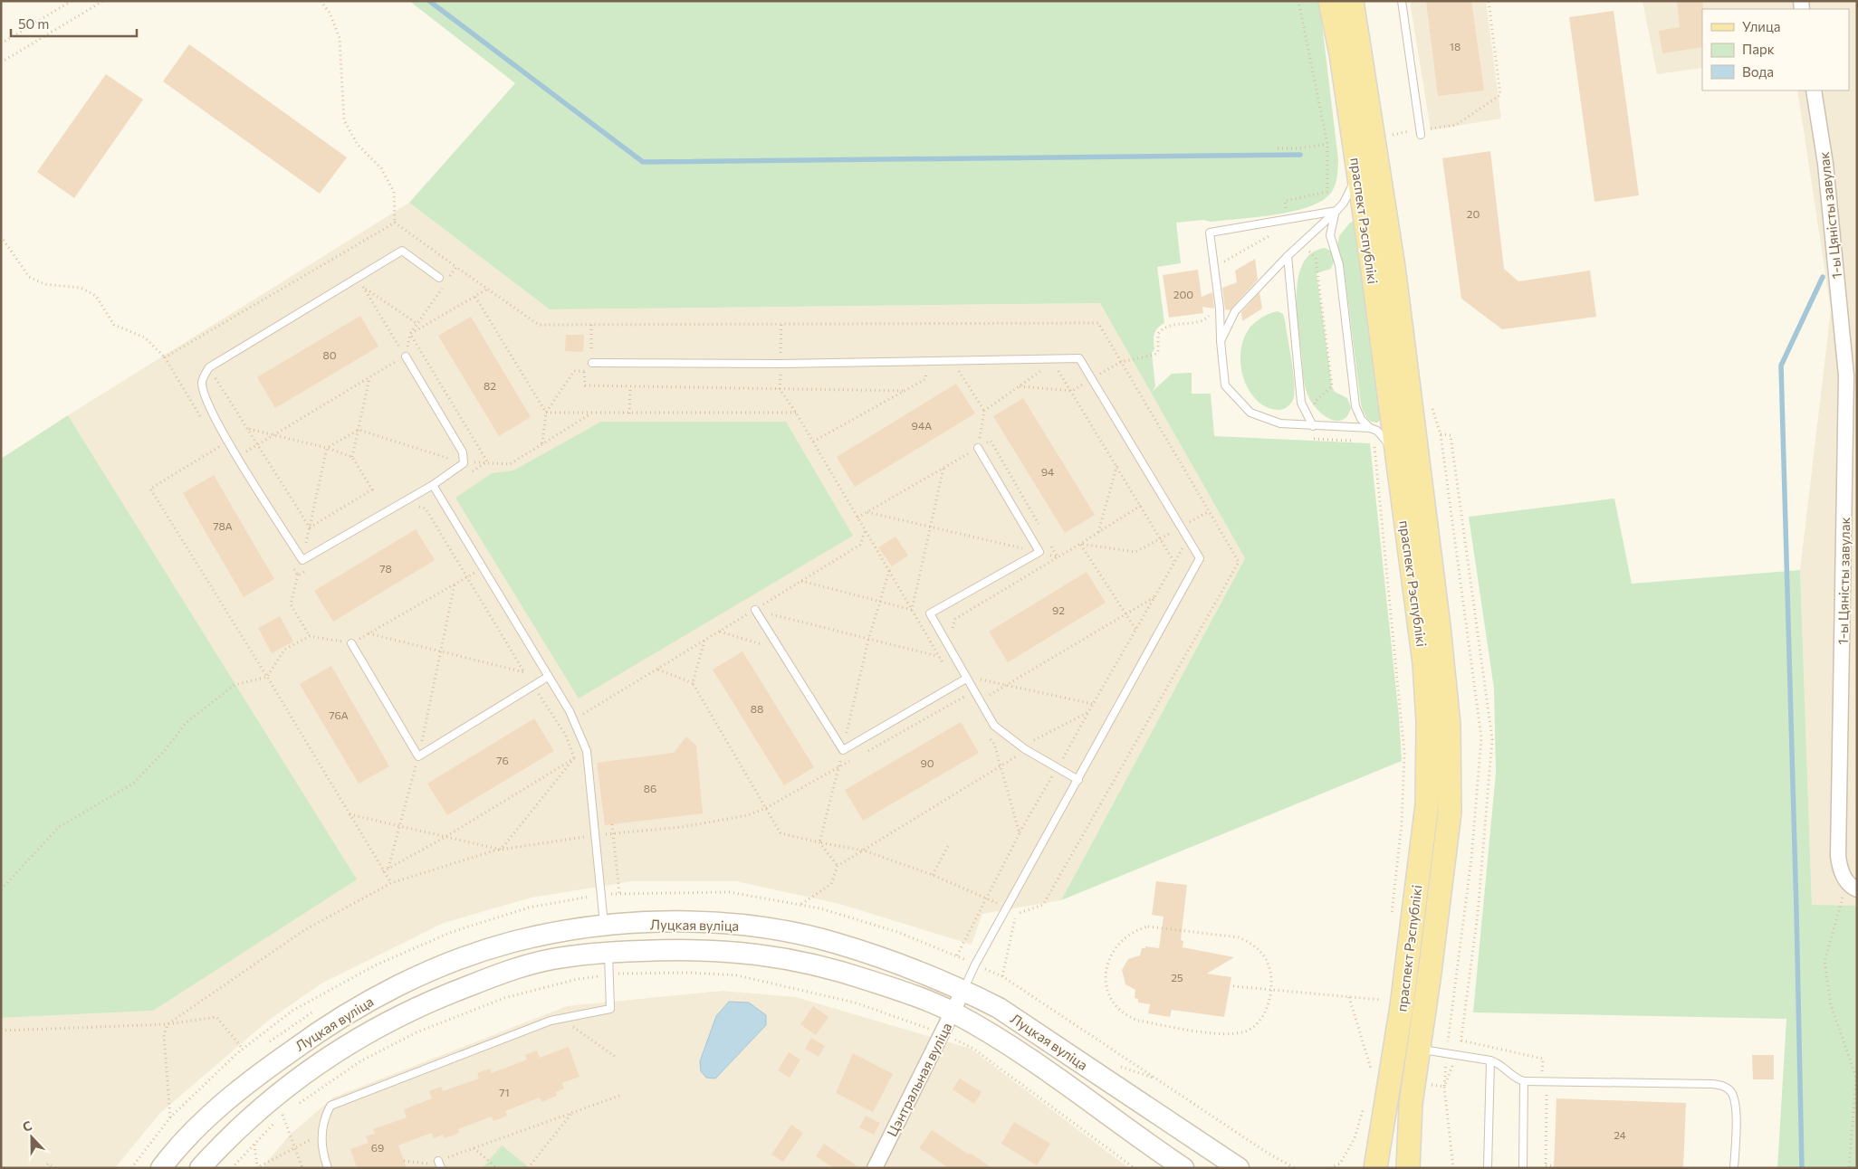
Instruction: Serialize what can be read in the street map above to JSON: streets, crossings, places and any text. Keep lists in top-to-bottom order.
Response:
{
  "streets": {
    "main road": ["праспект Рэспублікі"],
    "street": ["1-ы Цяністы завулак", "Луцкая вуліца", "Цэнтральная вуліца"]
  },
  "crossings": [
    ["Луцкая вуліца", "Цэнтральная вуліца"]
  ],
  "house_numbers": [
    "18",
    "20",
    "200",
    "80",
    "82",
    "94А",
    "94",
    "78А",
    "78",
    "92",
    "88",
    "76А",
    "76",
    "90",
    "86",
    "25",
    "71",
    "24",
    "69"
  ],
  "legend": ["Улица", "Парк", "Вода"],
  "scale_bar": "50 m",
  "north": "top"
}
